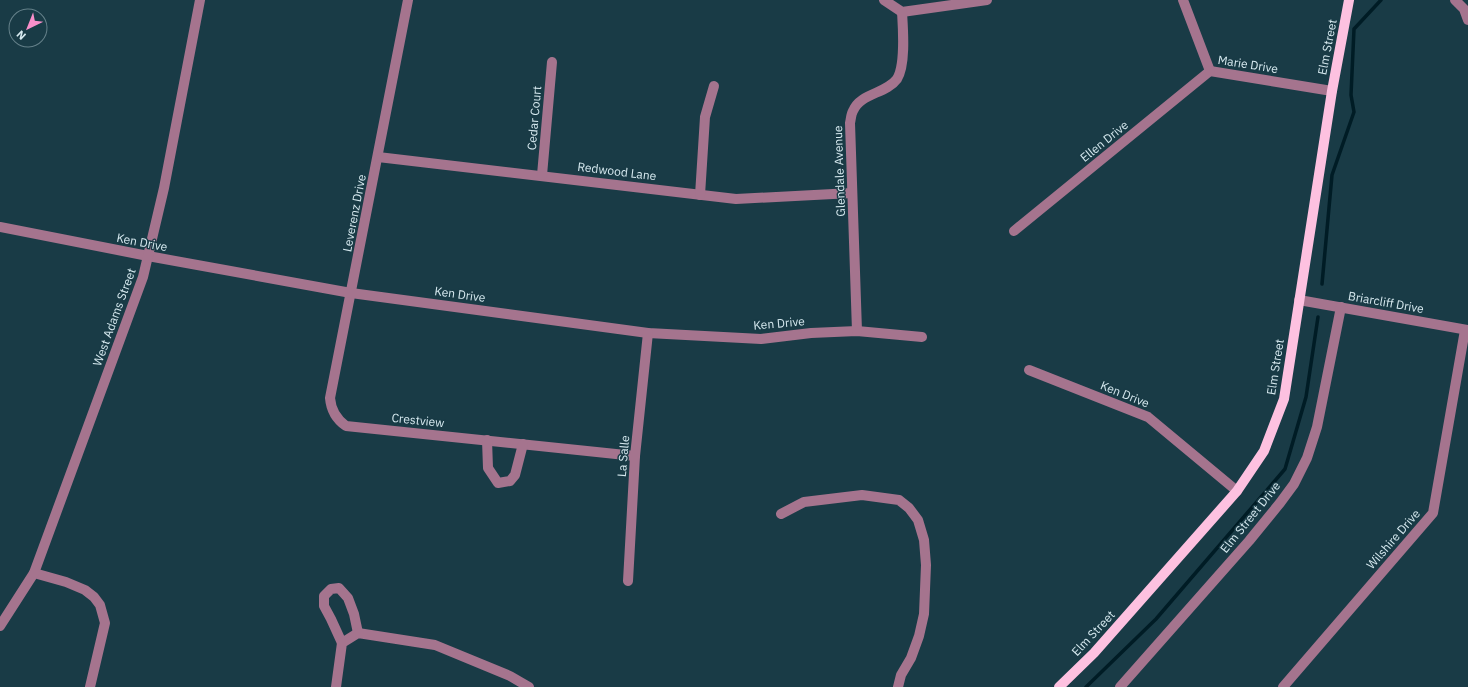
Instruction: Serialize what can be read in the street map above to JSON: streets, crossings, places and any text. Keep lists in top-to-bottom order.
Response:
{
  "streets": {
    "main road": ["Elm Street"],
    "street": [
      "Marie Drive",
      "Cedar Court",
      "Ellen Drive",
      "Redwood Lane",
      "Glendale Avenue",
      "Leverenz Drive",
      "Ken Drive",
      "Briarcliff Drive",
      "West Adams Street",
      "Crestview",
      "La Salle",
      "Elm Street Drive",
      "Wilshire Drive"
    ]
  },
  "crossings": [
    ["Elm Street", "Marie Drive"],
    ["Elm Street", "Ken Drive"],
    ["Elm Street", "Briarcliff Drive"],
    ["Marie Drive", "Ellen Drive"],
    ["Cedar Court", "Redwood Lane"],
    ["Redwood Lane", "Glendale Avenue"],
    ["Redwood Lane", "Leverenz Drive"],
    ["Glendale Avenue", "Ken Drive"],
    ["Leverenz Drive", "Ken Drive"],
    ["Leverenz Drive", "Crestview"],
    ["Ken Drive", "West Adams Street"],
    ["Ken Drive", "La Salle"],
    ["Briarcliff Drive", "Elm Street Drive"],
    ["Briarcliff Drive", "Wilshire Drive"],
    ["Crestview", "La Salle"]
  ],
  "north": "bottom left"
}
